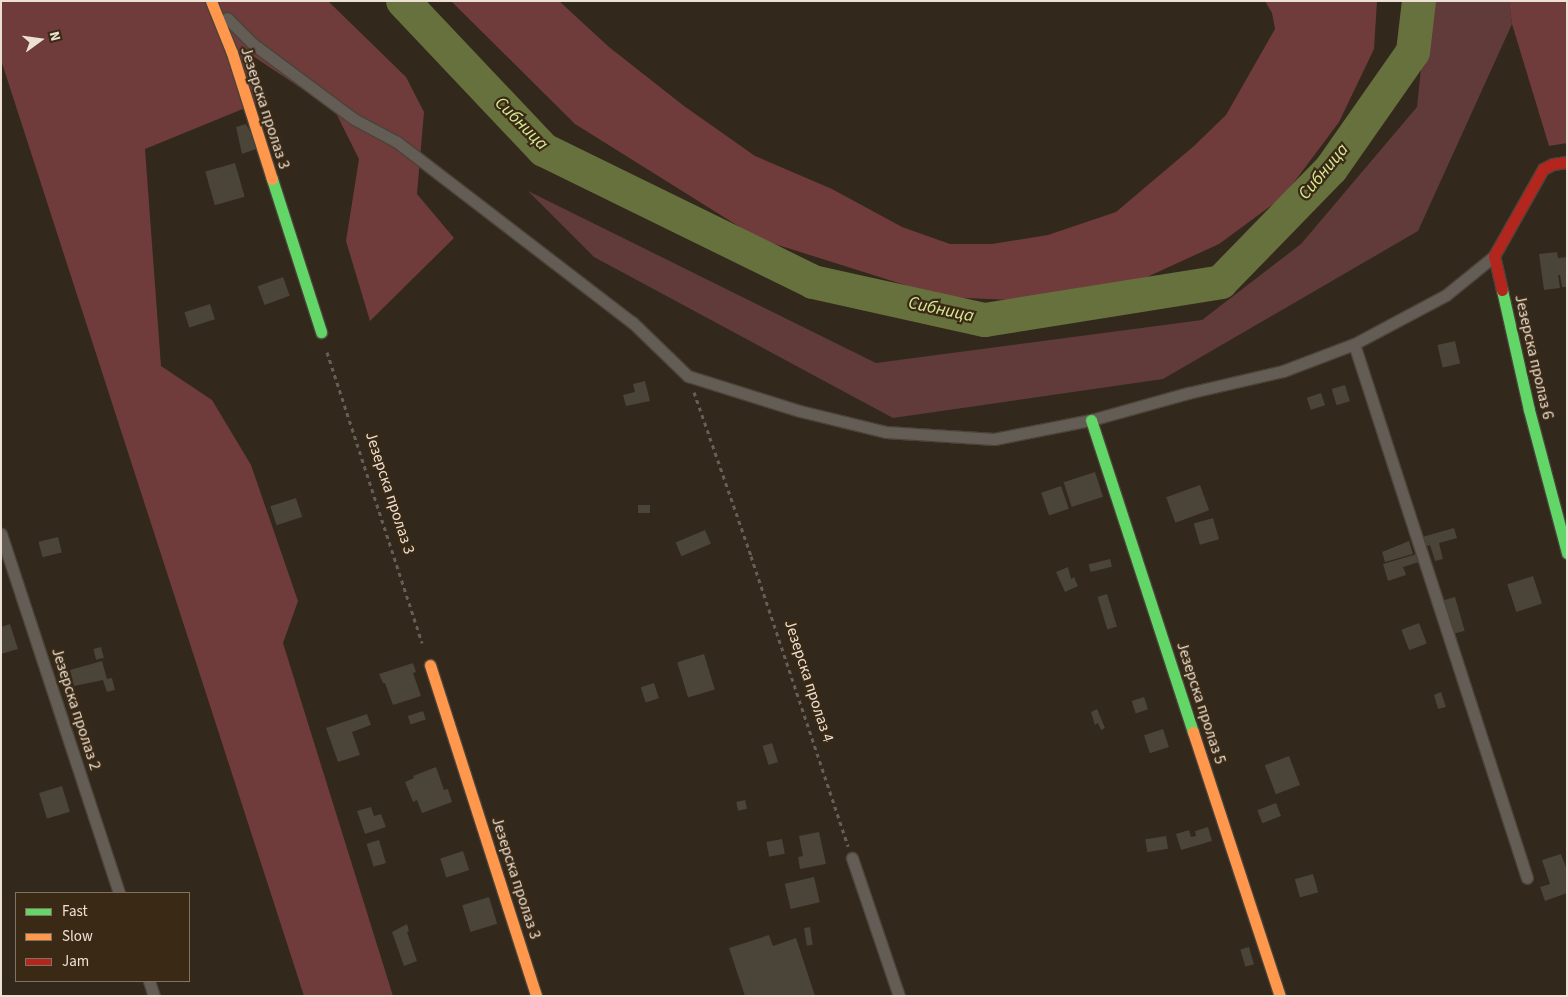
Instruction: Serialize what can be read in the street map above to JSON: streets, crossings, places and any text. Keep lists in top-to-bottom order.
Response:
{
  "streets": {
    "street": ["Језерска пролаз 3", "Језерска пролаз 6", "Језерска пролаз 5"],
    "lane": ["Језерска пролаз 2"],
    "path": ["Језерска пролаз 4"]
  },
  "water": ["Сибница"],
  "legend": ["Fast", "Slow", "Jam"],
  "north": "right"
}
